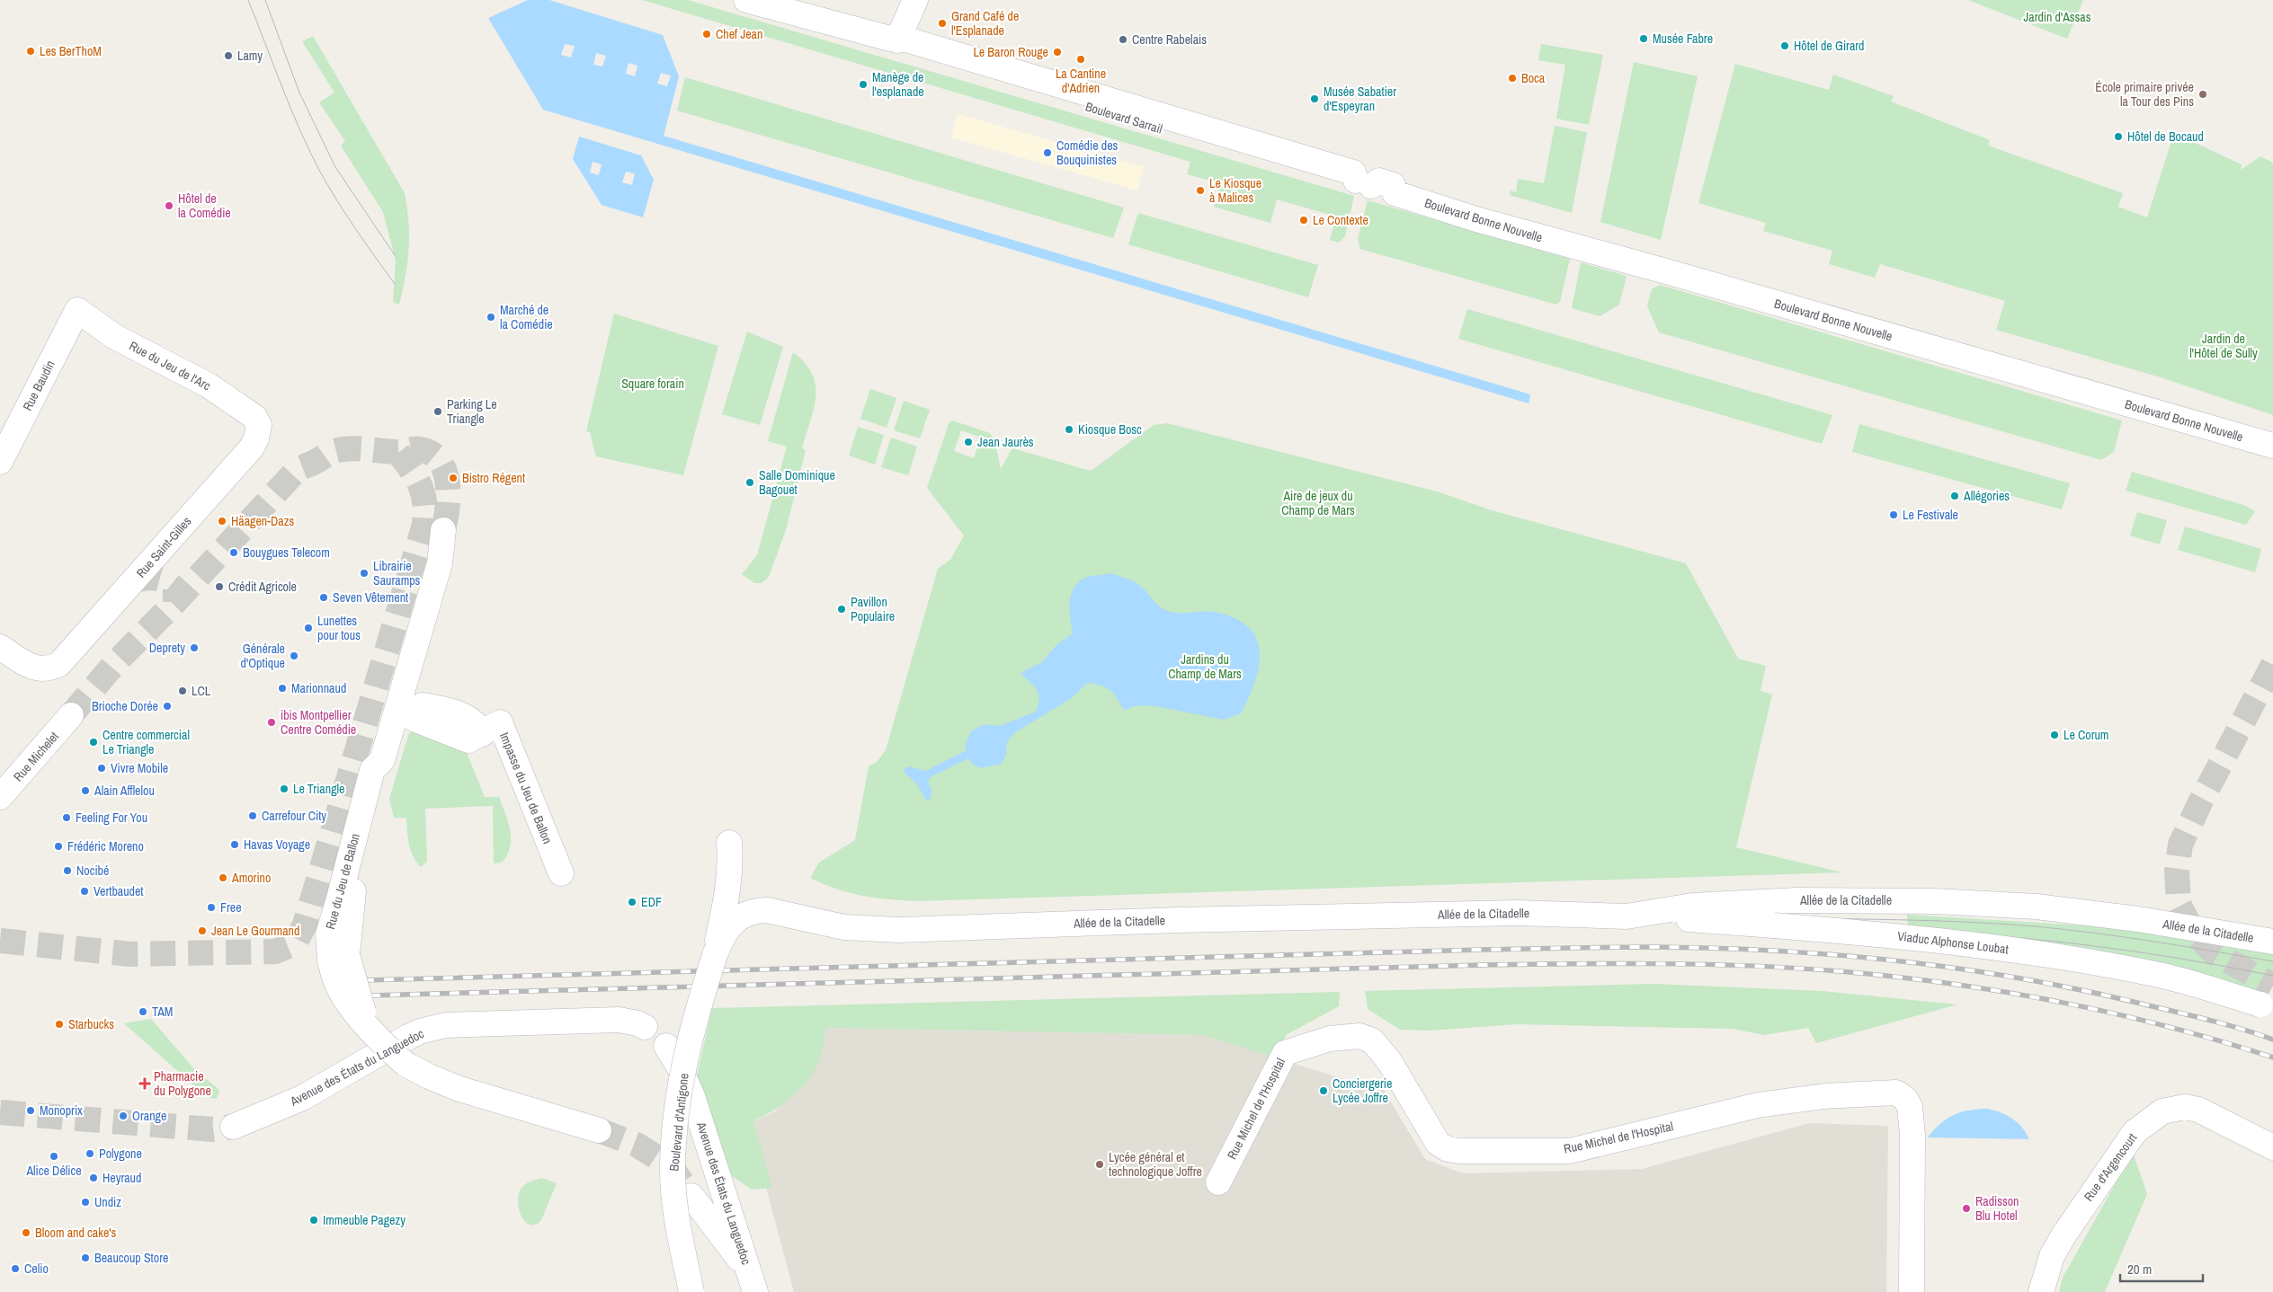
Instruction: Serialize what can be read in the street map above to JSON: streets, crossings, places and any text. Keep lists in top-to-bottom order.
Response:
{
  "streets": {
    "street": [
      "Boulevard Sarrail",
      "Boulevard Bonne Nouvelle",
      "Rue du Jeu de l'Arc",
      "Rue Baudin",
      "Rue Saint-Gilles",
      "Rue Michelet",
      "Impasse du Jeu de Ballon",
      "Rue du Jeu de Ballon",
      "Allée de la Citadelle",
      "Viaduc Alphonse Loubat",
      "Avenue des États du Languedoc",
      "Rue Michel de l'Hospital",
      "Boulevard d'Antigone",
      "Rue d'Argencourt"
    ]
  },
  "crossings": [
    ["Boulevard Sarrail", "Boulevard Bonne Nouvelle"],
    ["Rue du Jeu de l'Arc", "Rue Baudin"],
    ["Rue du Jeu de l'Arc", "Rue Saint-Gilles"],
    ["Impasse du Jeu de Ballon", "Rue du Jeu de Ballon"],
    ["Allée de la Citadelle", "Viaduc Alphonse Loubat"],
    ["Allée de la Citadelle", "Boulevard d'Antigone"]
  ],
  "parks": [
    "Jardin d'Assas",
    "Jardin de l'Hôtel de Sully",
    "Square forain",
    "Aire de jeux du Champ de Mars",
    "Jardins du Champ de Mars"
  ],
  "places": {
    "other": [
      "Grand Café de l'Esplanade",
      "Chef Jean",
      "Musée Fabre",
      "Centre Rabelais",
      "Hôtel de Girard",
      "Les BerThoM",
      "Le Baron Rouge",
      "Lamy",
      "La Cantine d'Adrien",
      "Boca",
      "Manège de l'esplanade",
      "École primaire privée la Tour des Pins",
      "Musée Sabatier d'Espeyran",
      "Hôtel de Bocaud",
      "Comédie des Bouquinistes",
      "Le Kiosque à Malices",
      "Hôtel de la Comédie",
      "Le Contexte",
      "Marché de la Comédie",
      "Parking Le Triangle",
      "Kiosque Bosc",
      "Jean Jaurès",
      "Bistro Régent",
      "Salle Dominique Bagouet",
      "Allégories",
      "Le Festivale",
      "Häagen-Dazs",
      "Bouygues Telecom",
      "Librairie Sauramps",
      "Crédit Agricole",
      "Seven Vêtement",
      "Pavillon Populaire",
      "Lunettes pour tous",
      "Deprety",
      "Générale d'Optique",
      "Marionnaud",
      "LCL",
      "Brioche Dorée",
      "ibis Montpellier Centre Comédie",
      "Le Corum",
      "Centre commercial Le Triangle",
      "Vivre Mobile",
      "Le Triangle",
      "Alain Afflelou",
      "Carrefour City",
      "Feeling For You",
      "Havas Voyage",
      "Frédéric Moreno",
      "Nocibé",
      "Amorino",
      "Vertbaudet",
      "EDF",
      "Free",
      "Jean Le Gourmand",
      "TAM",
      "Starbucks",
      "Conciergerie Lycée Joffre",
      "Monoprix",
      "Orange",
      "Polygone",
      "Alice Délice",
      "Lycée général et technologique Joffre",
      "Heyraud",
      "Undiz",
      "Radisson Blu Hotel",
      "Immeuble Pagezy",
      "Bloom and cake's",
      "Beaucoup Store",
      "Celio"
    ],
    "health": ["Pharmacie du Polygone"]
  },
  "scale_bar": "20 m"
}
